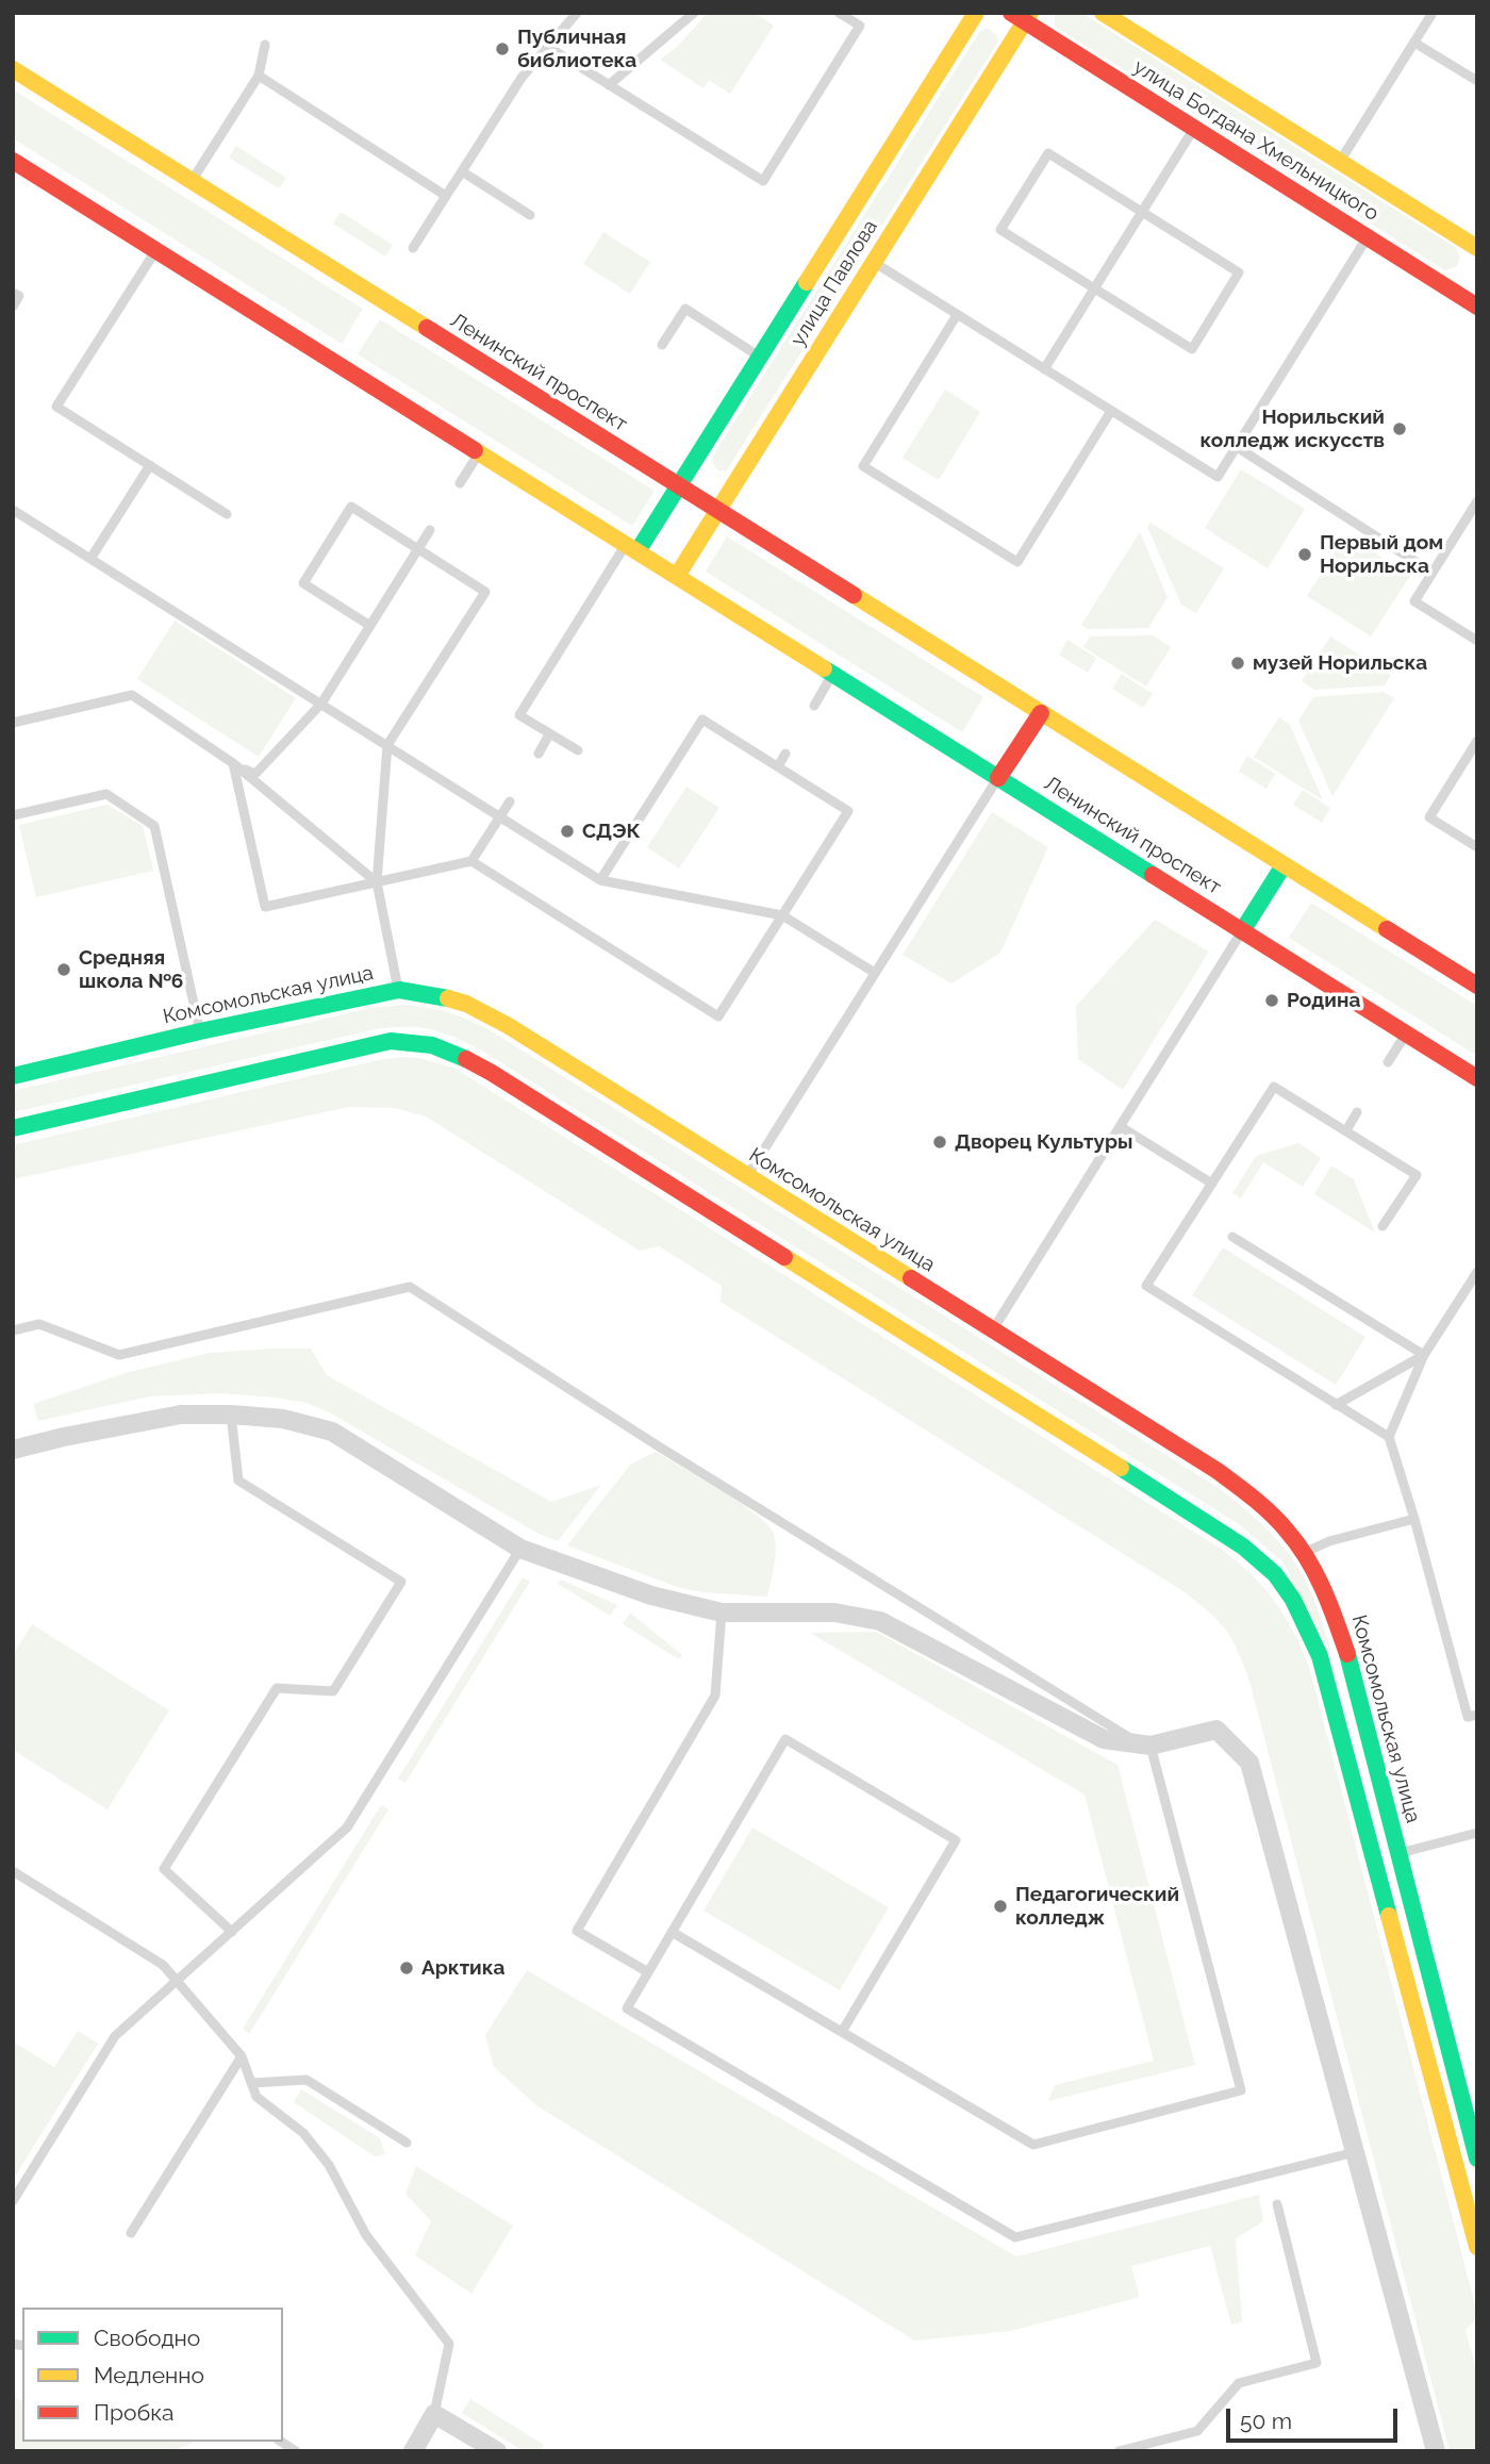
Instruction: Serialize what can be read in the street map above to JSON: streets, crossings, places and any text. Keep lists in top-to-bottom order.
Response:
{
  "streets": {
    "street": [
      "улица Богдана Хмельницкого",
      "улица Павлова",
      "Ленинский проспект",
      "Комсомольская улица"
    ]
  },
  "crossings": [
    ["улица Богдана Хмельницкого", "улица Павлова"],
    ["улица Павлова", "Ленинский проспект"]
  ],
  "places": [
    "Публичная библиотека",
    "Норильский колледж искусств",
    "Первый дом Норильска",
    "музей Норильска",
    "СДЭК",
    "Средняя школа №6",
    "Родина",
    "Дворец Культуры",
    "Педагогический колледж",
    "Арктика"
  ],
  "legend": ["Свободно", "Медленно", "Пробка"],
  "scale_bar": "50 m"
}
